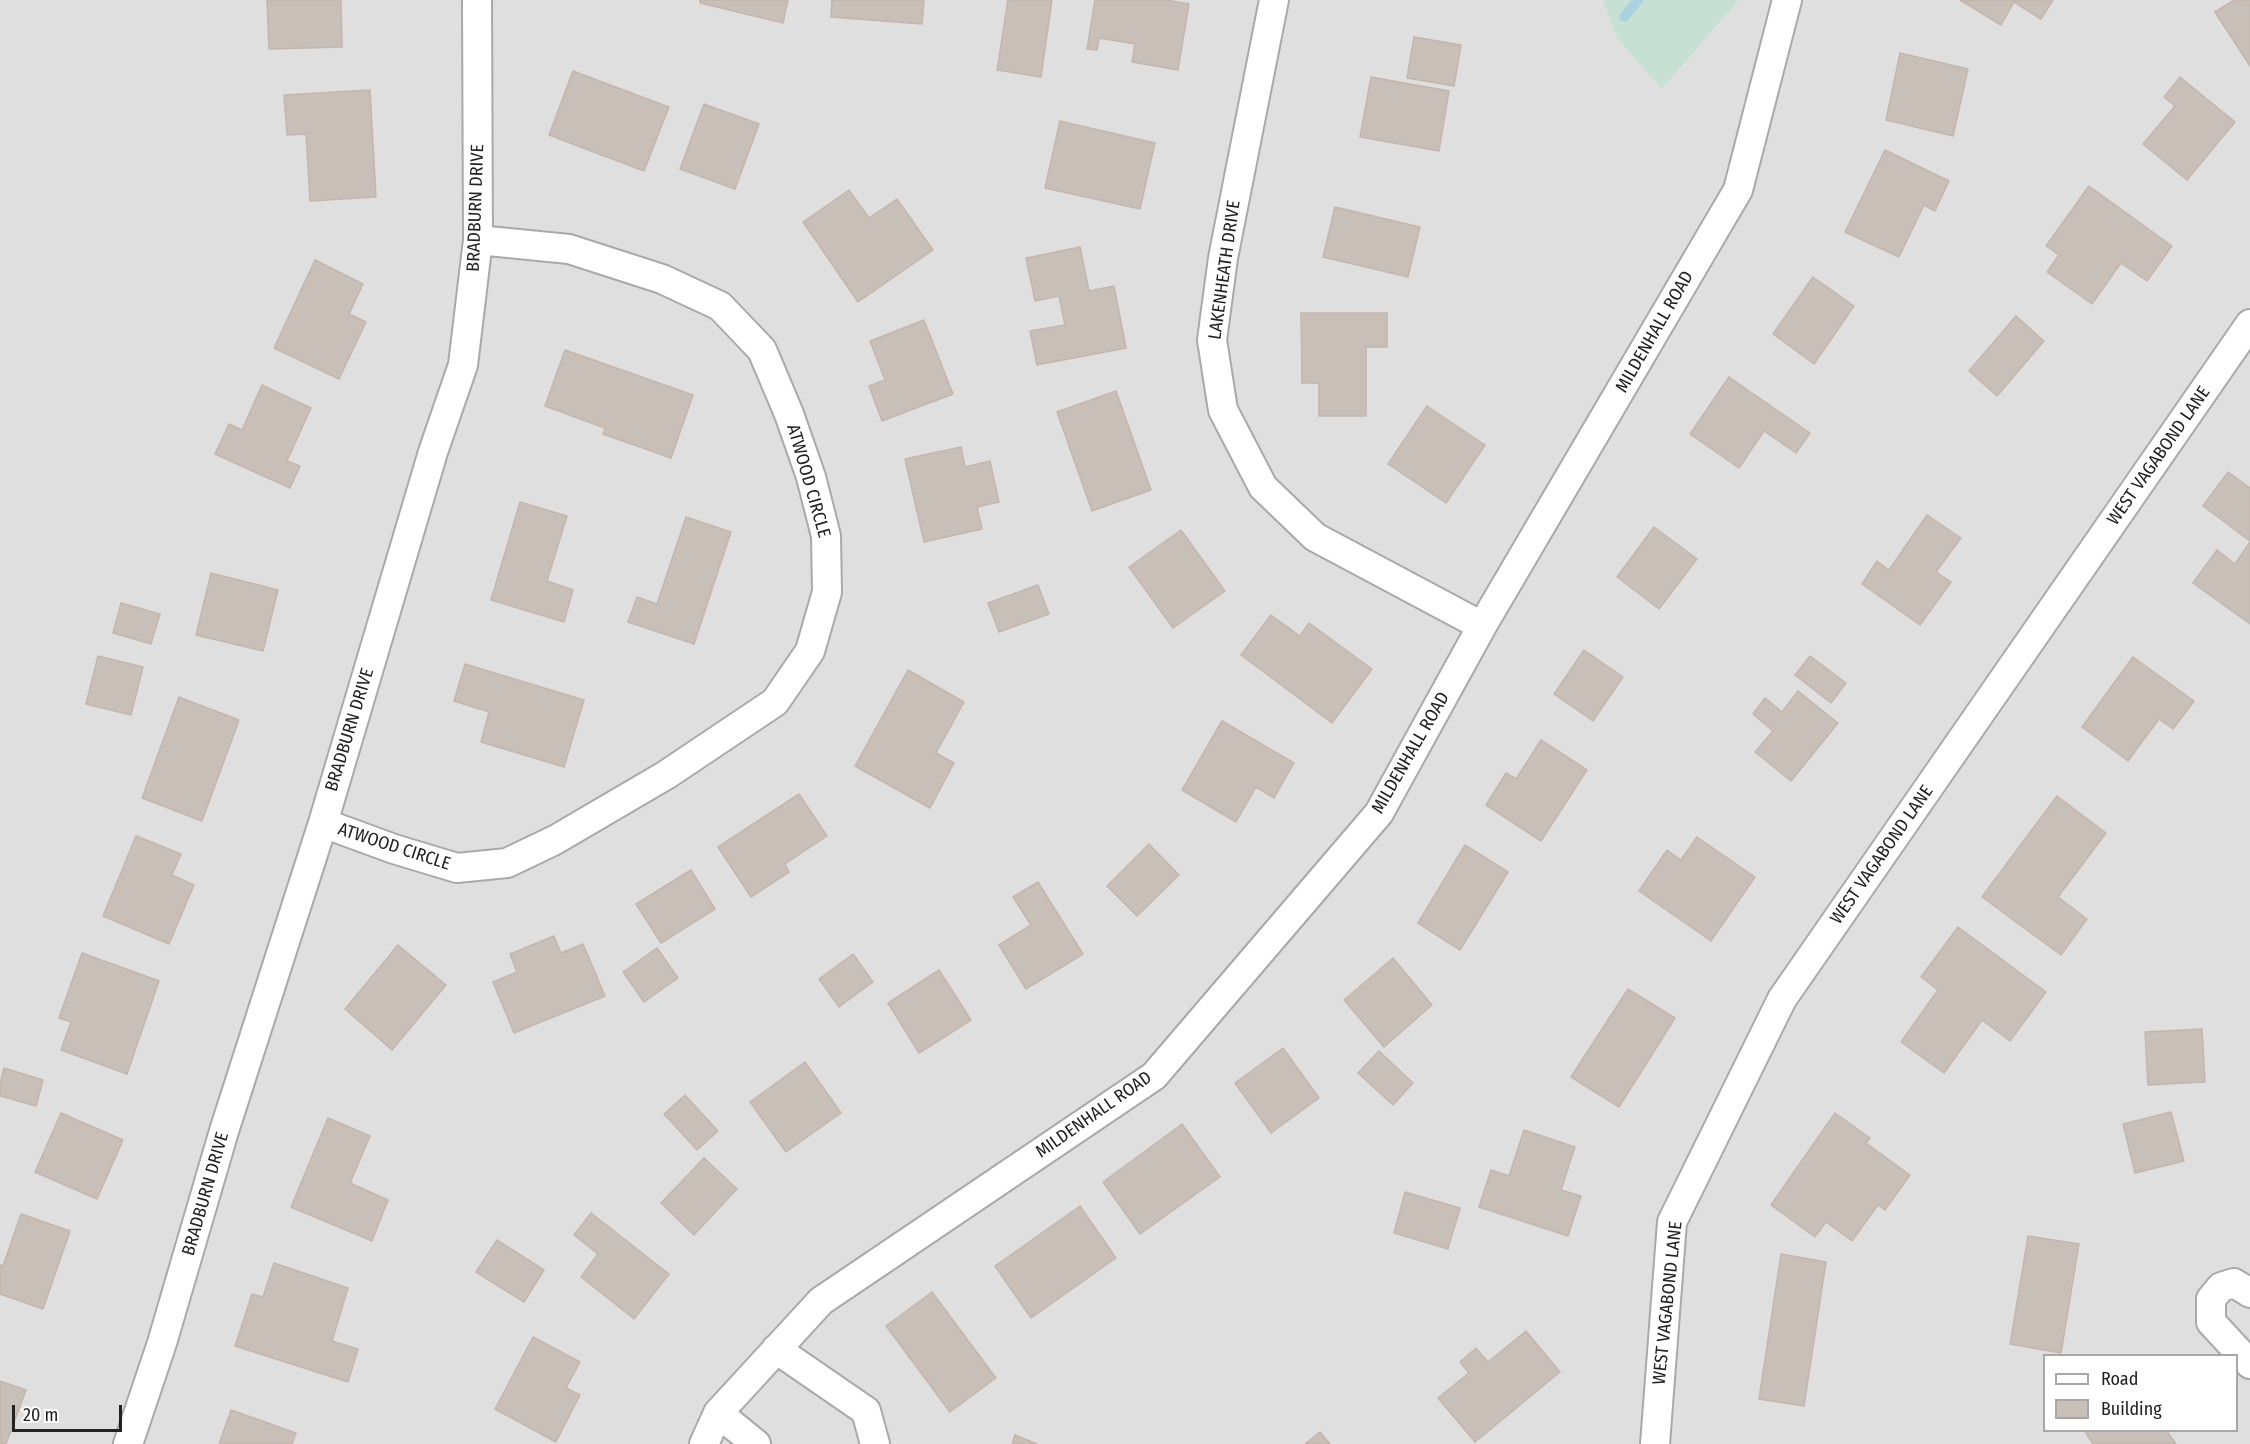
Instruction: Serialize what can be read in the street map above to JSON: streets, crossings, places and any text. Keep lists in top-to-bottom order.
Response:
{
  "streets": {
    "street": [
      "BRADBURN DRIVE",
      "LAKENHEATH DRIVE",
      "MILDENHALL ROAD",
      "WEST VAGABOND LANE",
      "ATWOOD CIRCLE"
    ]
  },
  "crossings": [
    ["BRADBURN DRIVE", "ATWOOD CIRCLE"],
    ["LAKENHEATH DRIVE", "MILDENHALL ROAD"]
  ],
  "legend": ["Road", "Building"],
  "scale_bar": "20 m"
}
